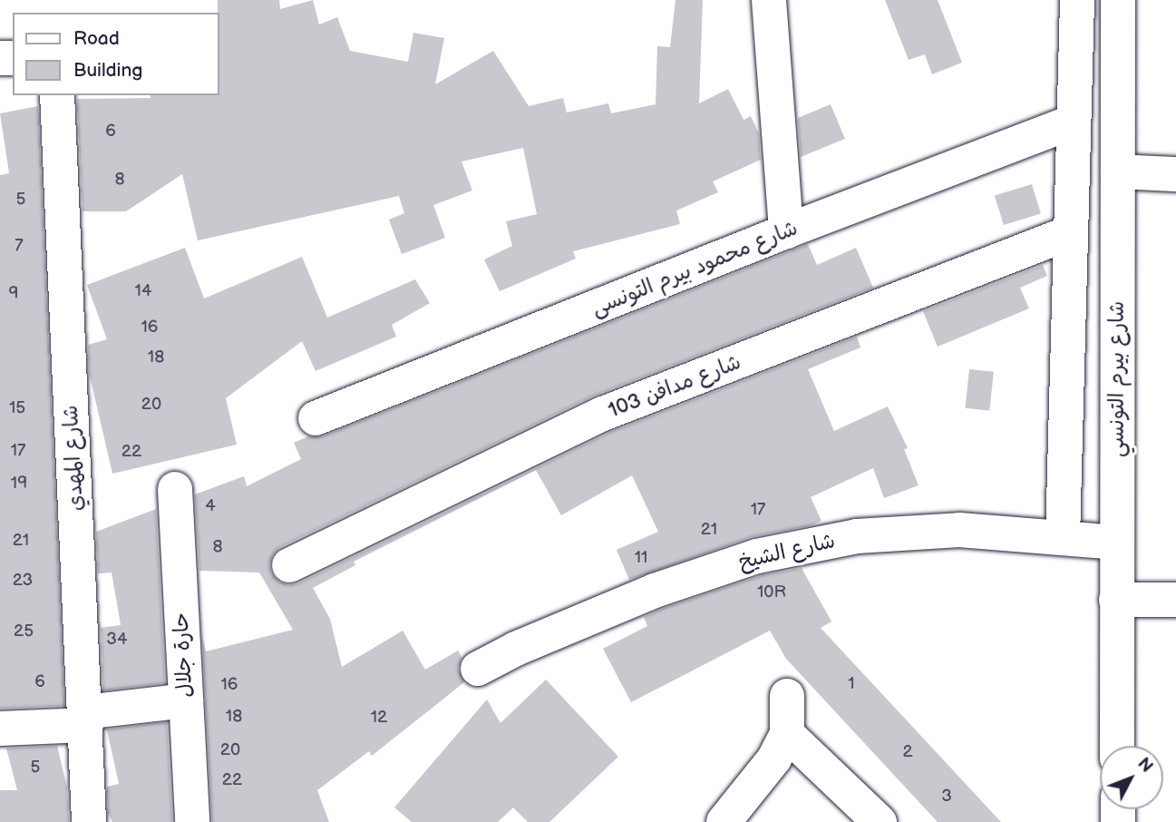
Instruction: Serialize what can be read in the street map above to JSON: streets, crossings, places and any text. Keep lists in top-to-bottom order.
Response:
{
  "streets": {
    "street": [
      "شارع محمود بيرم التونسى",
      "شارع بيرم التونسي",
      "شارع مدافن 103",
      "شارع المهدي",
      "شارع الشيخ",
      "حارة جلال"
    ]
  },
  "crossings": [
    ["شارع بيرم التونسي", "شارع الشيخ"]
  ],
  "house_numbers": [
    "6",
    "8",
    "5",
    "7",
    "14",
    "9",
    "16",
    "18",
    "20",
    "15",
    "17",
    "22",
    "19",
    "4",
    "17",
    "21",
    "21",
    "8",
    "11",
    "23",
    "10R",
    "25",
    "34",
    "6",
    "1",
    "16",
    "18",
    "12",
    "20",
    "2",
    "5",
    "22",
    "3"
  ],
  "legend": ["Road", "Building"],
  "north": "top right"
}
